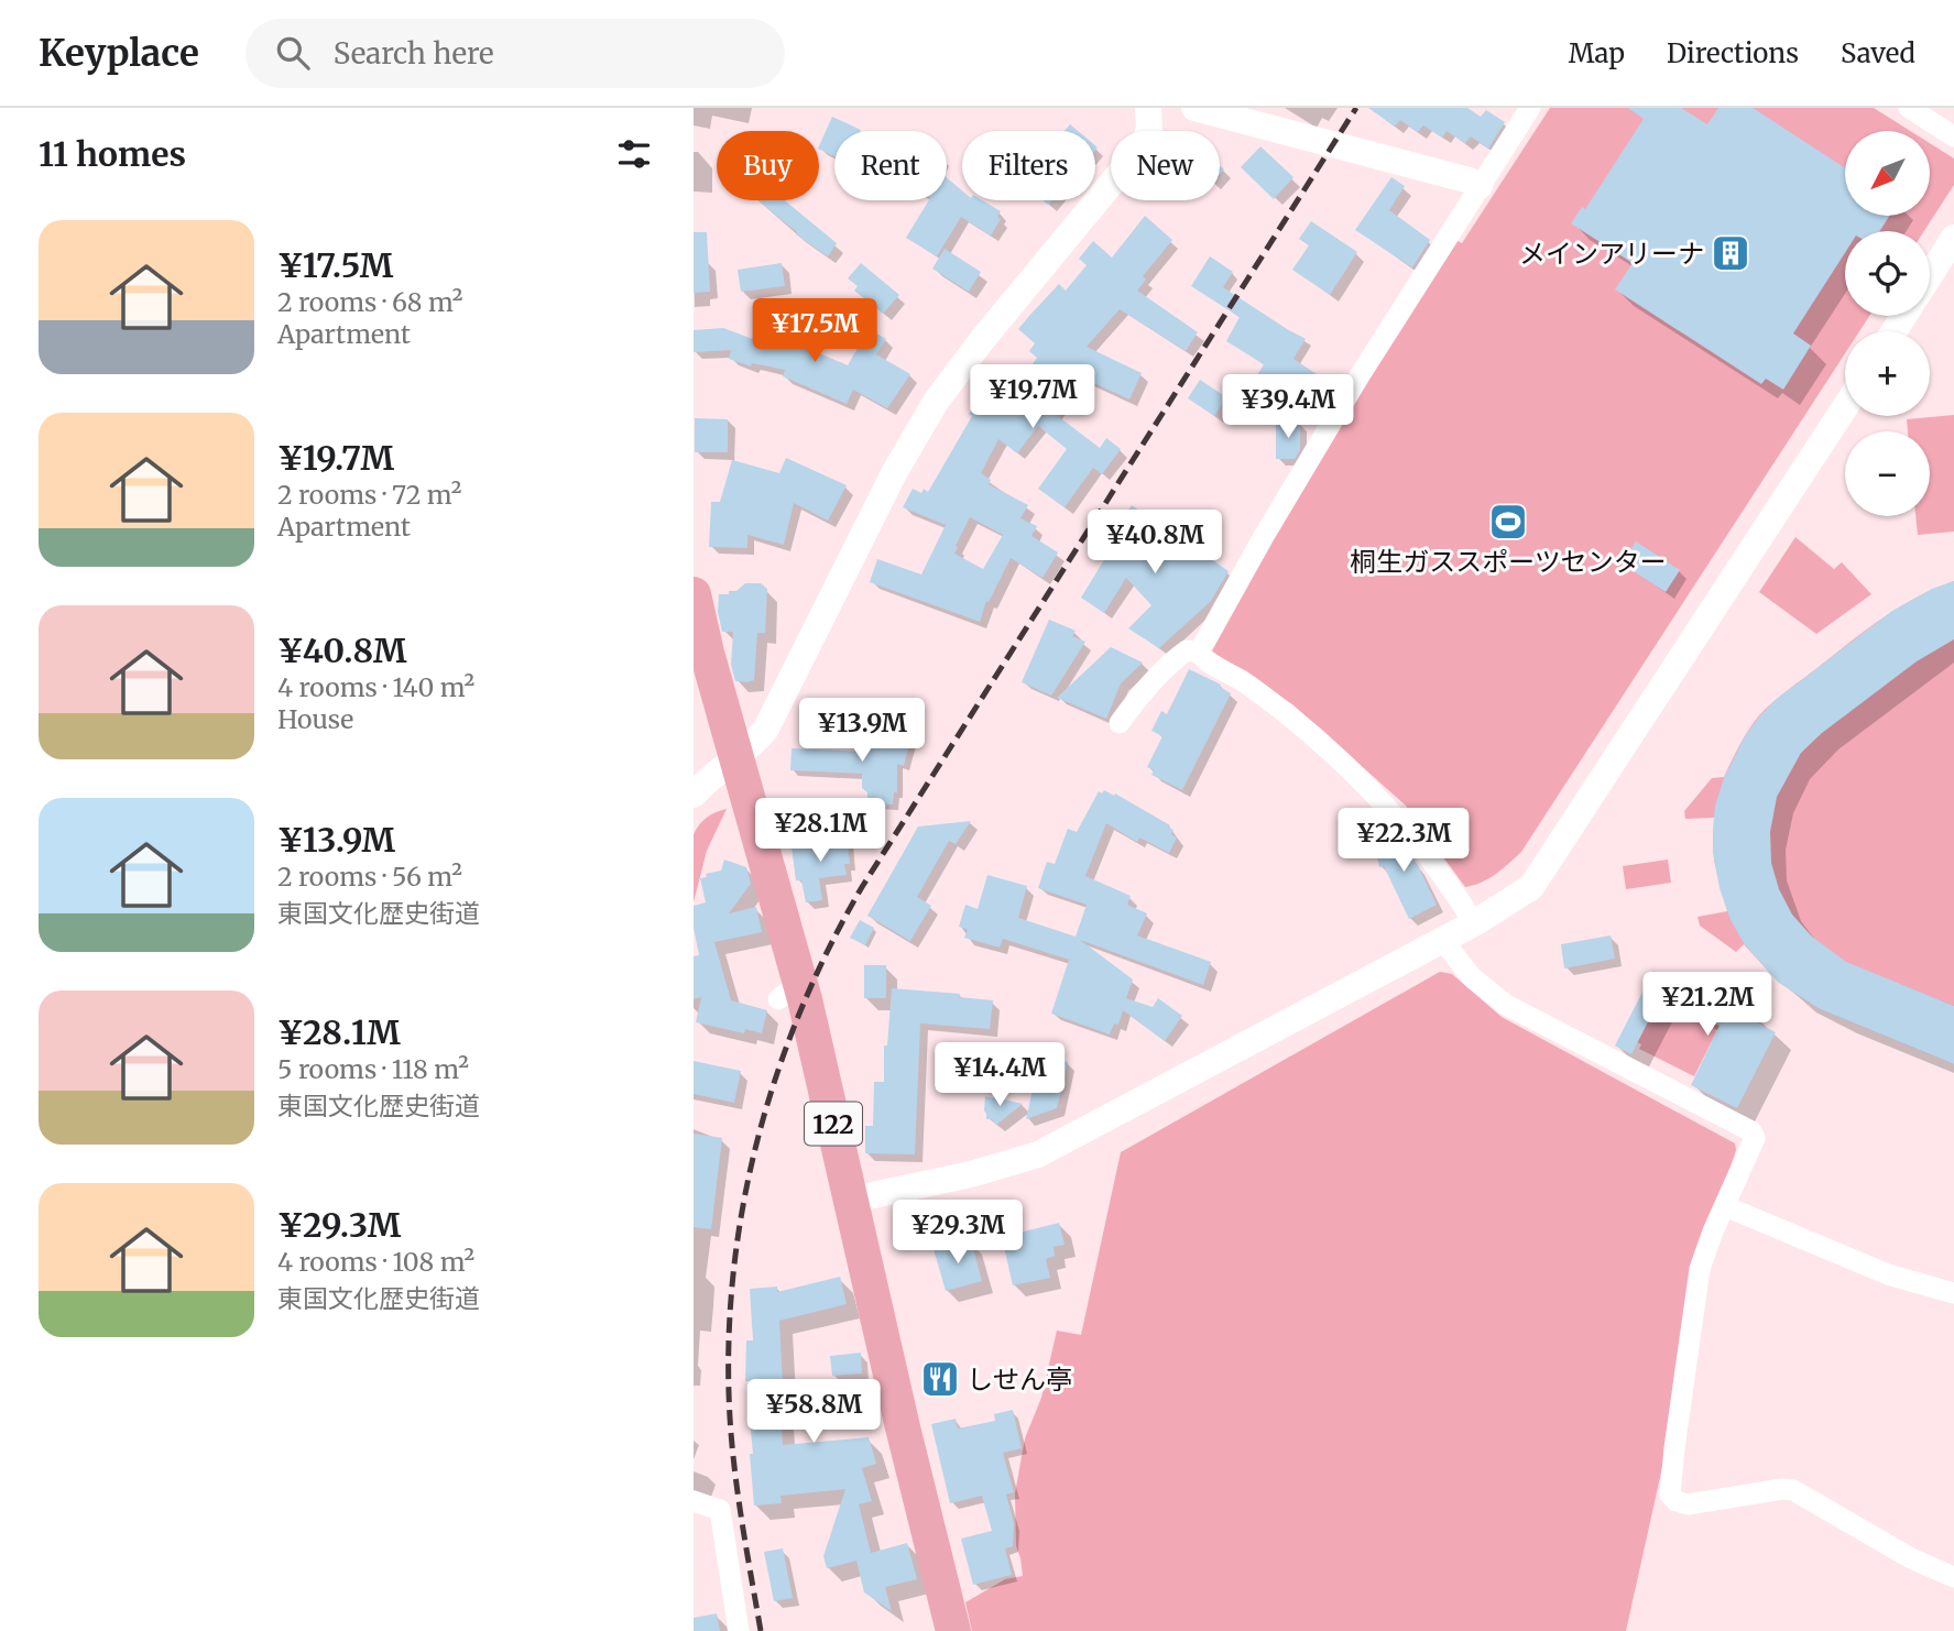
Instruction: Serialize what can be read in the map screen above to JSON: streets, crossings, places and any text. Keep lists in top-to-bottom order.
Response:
{
  "streets": {
    "highway": ["122"]
  },
  "places": {
    "building": ["メインアリーナ"],
    "sports": ["桐生ガススポーツセンター"],
    "restaurant": ["しせん亭"]
  },
  "north": "bottom left",
  "page": {
    "header": "Keyplace",
    "search": "Search here",
    "nav": ["Map", "Directions", "Saved"],
    "heading": "11 homes",
    "map_buttons": ["+", "−"],
    "chip": [
      "Buy",
      "Rent",
      "Filters",
      "New"
    ],
    "list": [
      {
        "name": "¥17.5M",
        "note": "2 rooms · 68 m² · Apartment"
      },
      {
        "name": "¥19.7M",
        "note": "2 rooms · 72 m² · Apartment"
      },
      {
        "name": "¥40.8M",
        "note": "4 rooms · 140 m² · House"
      },
      {
        "name": "¥13.9M",
        "note": "2 rooms · 56 m² · 東国文化歴史街道"
      },
      {
        "name": "¥28.1M",
        "note": "5 rooms · 118 m² · 東国文化歴史街道"
      },
      {
        "name": "¥29.3M",
        "note": "4 rooms · 108 m² · 東国文化歴史街道"
      }
    ],
    "price": [
      "¥17.5M",
      "¥19.7M",
      "¥39.4M",
      "¥40.8M",
      "¥13.9M",
      "¥28.1M",
      "¥22.3M",
      "¥21.2M",
      "¥14.4M",
      "¥29.3M",
      "¥58.8M"
    ]
  }
}
